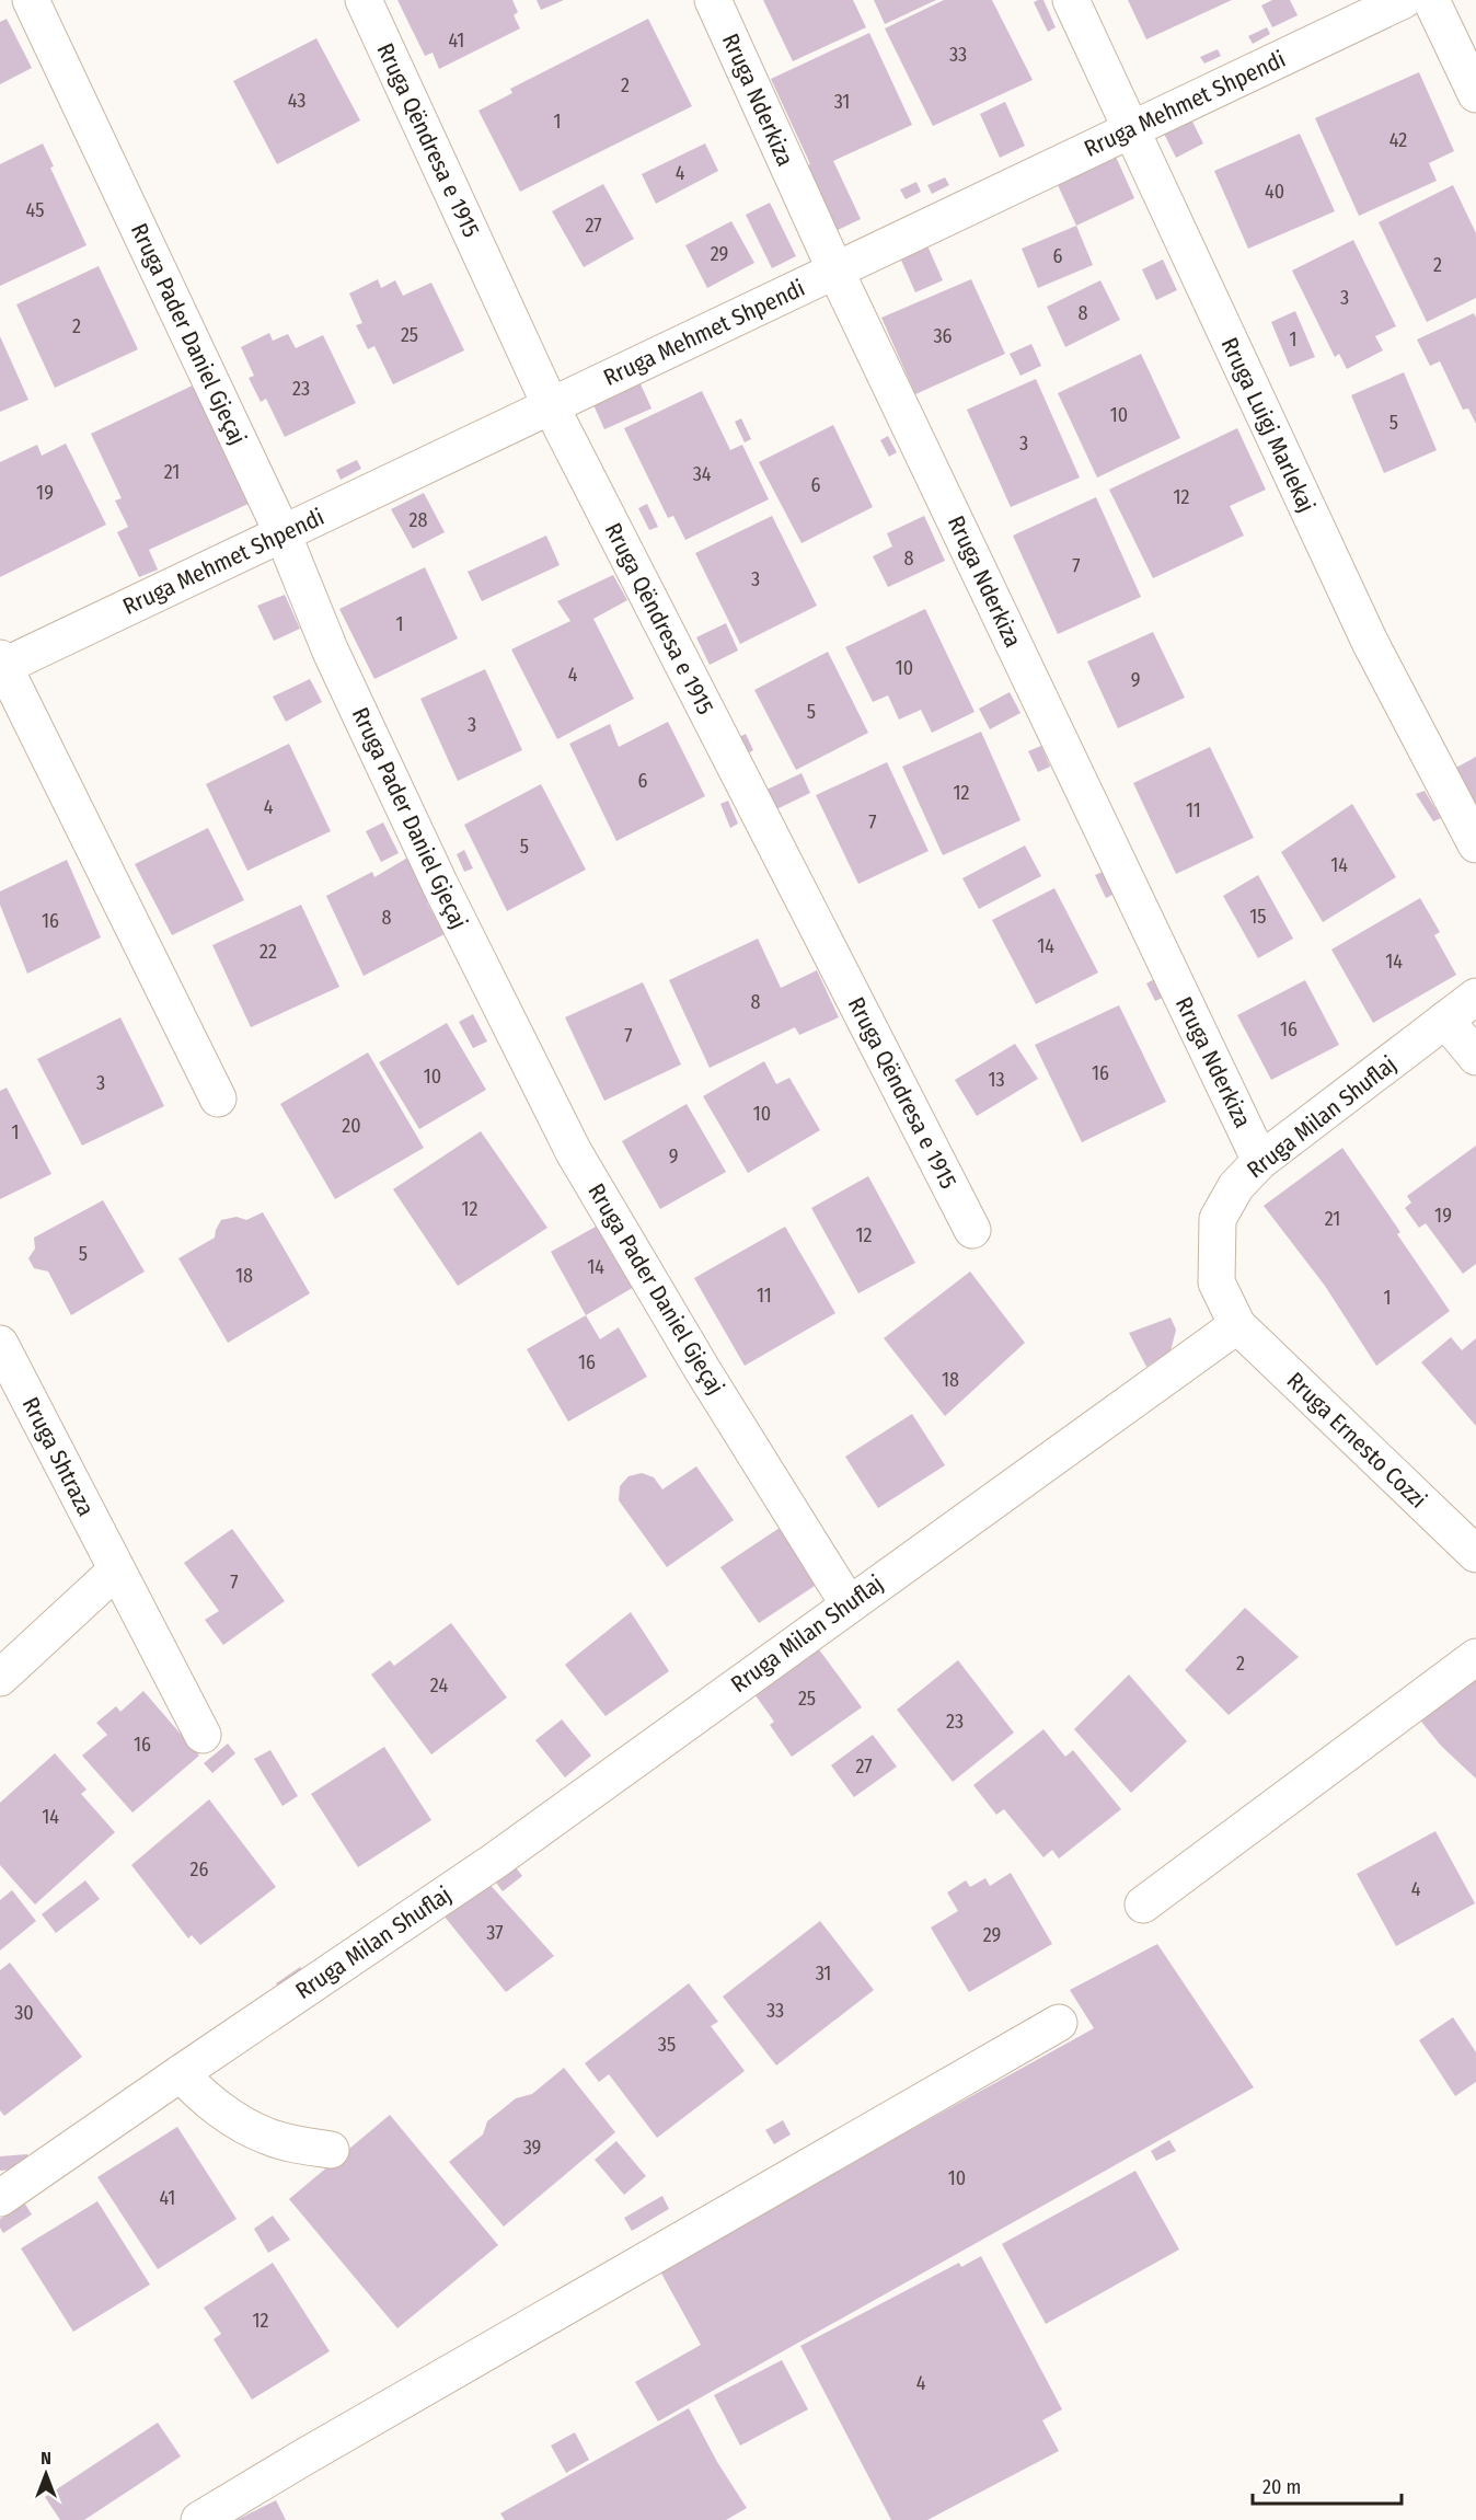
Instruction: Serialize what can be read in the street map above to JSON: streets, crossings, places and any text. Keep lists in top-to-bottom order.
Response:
{
  "streets": {
    "street": [
      "Rruga Nderkiza",
      "Rruga Mehmet Shpendi",
      "Rruga Qëndresa e 1915",
      "Rruga Pader Daniel Gjeçaj",
      "Rruga Luigj Marlekaj",
      "Rruga Milan Shuflaj",
      "Rruga Ernesto Cozzi",
      "Rruga Shtraza"
    ]
  },
  "crossings": [
    ["Rruga Nderkiza", "Rruga Mehmet Shpendi"],
    ["Rruga Nderkiza", "Rruga Milan Shuflaj"],
    ["Rruga Mehmet Shpendi", "Rruga Qëndresa e 1915"],
    ["Rruga Mehmet Shpendi", "Rruga Pader Daniel Gjeçaj"],
    ["Rruga Mehmet Shpendi", "Rruga Luigj Marlekaj"],
    ["Rruga Pader Daniel Gjeçaj", "Rruga Milan Shuflaj"],
    ["Rruga Milan Shuflaj", "Rruga Ernesto Cozzi"]
  ],
  "house_numbers": [
    "41",
    "33",
    "2",
    "43",
    "31",
    "1",
    "42",
    "4",
    "40",
    "45",
    "27",
    "29",
    "6",
    "2",
    "3",
    "8",
    "2",
    "25",
    "36",
    "1",
    "23",
    "10",
    "5",
    "3",
    "21",
    "34",
    "6",
    "19",
    "12",
    "28",
    "8",
    "7",
    "3",
    "1",
    "10",
    "4",
    "9",
    "5",
    "3",
    "6",
    "12",
    "4",
    "11",
    "7",
    "5",
    "14",
    "15",
    "8",
    "16",
    "14",
    "22",
    "14",
    "8",
    "16",
    "7",
    "16",
    "10",
    "13",
    "3",
    "10",
    "20",
    "1",
    "9",
    "12",
    "19",
    "21",
    "12",
    "5",
    "14",
    "18",
    "11",
    "1",
    "16",
    "18",
    "7",
    "2",
    "24",
    "25",
    "23",
    "16",
    "27",
    "14",
    "26",
    "4",
    "37",
    "29",
    "31",
    "33",
    "30",
    "35",
    "39",
    "10",
    "41",
    "12",
    "4"
  ],
  "scale_bar": "20 m",
  "north": "top"
}
